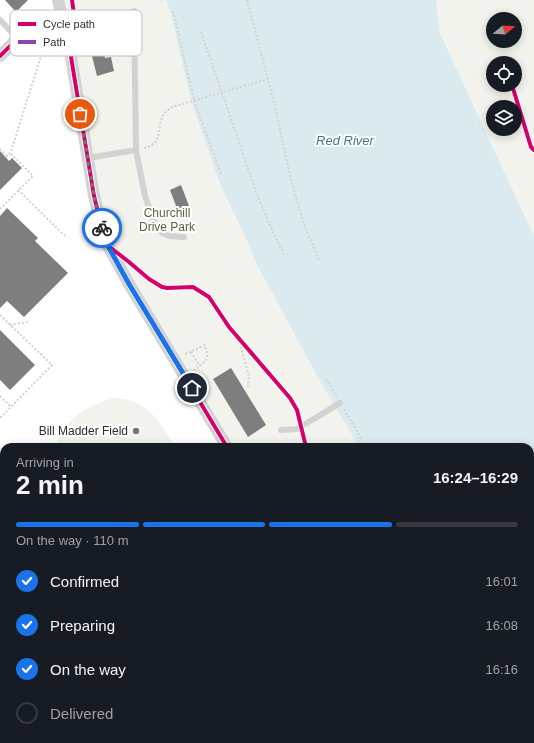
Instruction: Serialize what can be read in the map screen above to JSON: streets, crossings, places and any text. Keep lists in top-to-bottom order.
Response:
{
  "water": ["Red River"],
  "parks": ["Churchill Drive Park"],
  "places": ["Bill Madder Field"],
  "legend": ["Cycle path", "Path"],
  "north": "right",
  "page": {
    "heading": ["2 min", "Arriving in", "16:24–16:29"],
    "bar": "On the way · 110 m",
    "list": [
      ["Confirmed", "16:01"],
      ["Preparing", "16:08"],
      ["On the way", "16:16"],
      "Delivered"
    ]
  }
}
